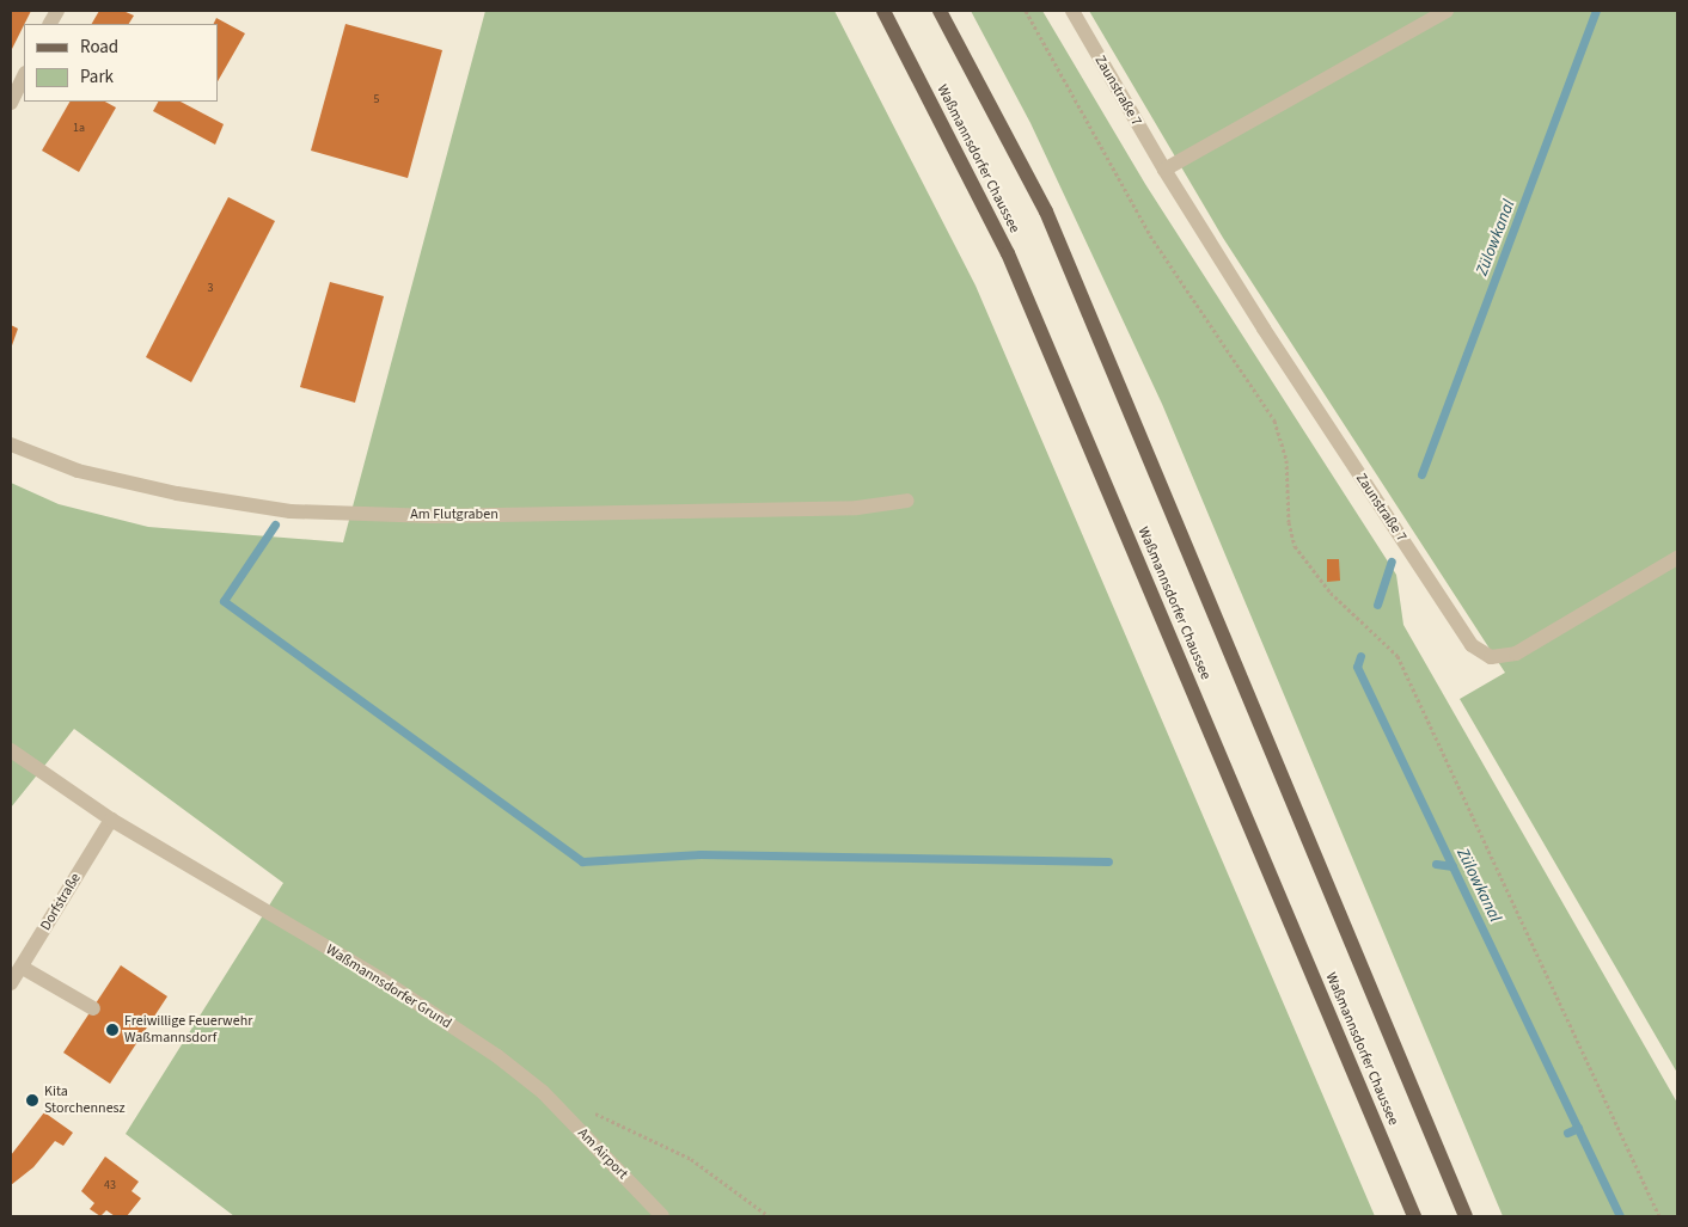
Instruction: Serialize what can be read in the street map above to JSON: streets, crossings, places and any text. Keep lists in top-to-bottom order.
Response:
{
  "streets": {
    "main road": ["Waßmannsdorfer Chaussee"],
    "street": [
      "Zaunstraße 7",
      "Am Flutgraben",
      "Dorfstraße",
      "Waßmannsdorfer Grund",
      "Am Airport"
    ]
  },
  "crossings": [
    ["Dorfstraße", "Waßmannsdorfer Grund"],
    ["Waßmannsdorfer Grund", "Am Airport"]
  ],
  "water": ["Zülowkanal"],
  "places": ["Freiwillige Feuerwehr Waßmannsdorf", "Kita Storchennesz"],
  "house_numbers": [
    "5",
    "1a",
    "3",
    "43"
  ],
  "legend": ["Road", "Park"]
}
